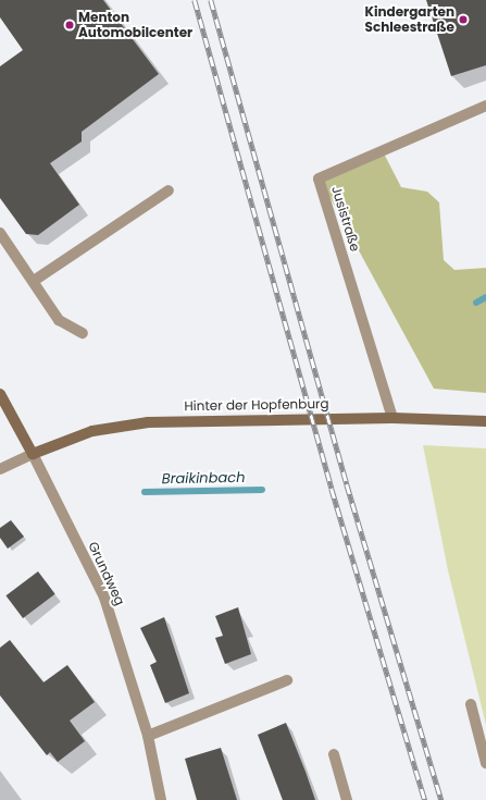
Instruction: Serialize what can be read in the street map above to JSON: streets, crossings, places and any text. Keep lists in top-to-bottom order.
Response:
{
  "streets": {
    "street": ["Jusistraße", "Hinter der Hopfenburg", "Grundweg"]
  },
  "crossings": [
    ["Jusistraße", "Hinter der Hopfenburg"],
    ["Hinter der Hopfenburg", "Grundweg"]
  ],
  "water": ["Braikinbach"],
  "places": ["Kindergarten Schleestraße", "Menton Automobilcenter"]
}
